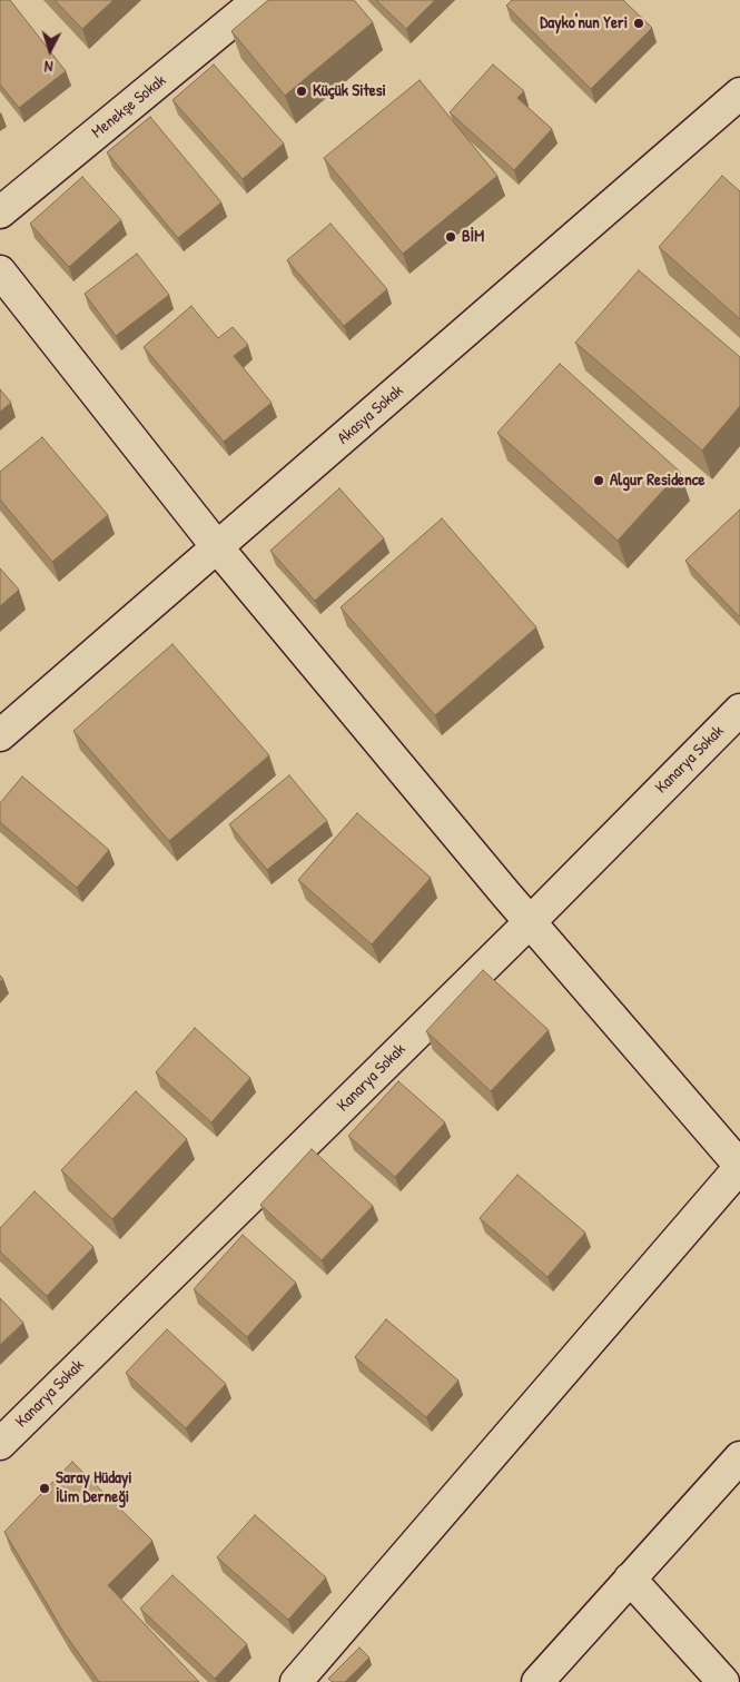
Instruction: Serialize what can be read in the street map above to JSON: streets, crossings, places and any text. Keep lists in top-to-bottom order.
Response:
{
  "streets": {
    "street": ["Menekşe Sokak", "Akasya Sokak", "Kanarya Sokak"]
  },
  "places": [
    "Dayko'nun Yeri",
    "Küçük Sitesi",
    "BİM",
    "Algur Residence",
    "Saray Hüdayi İlim Derneği"
  ],
  "north": "bottom"
}
